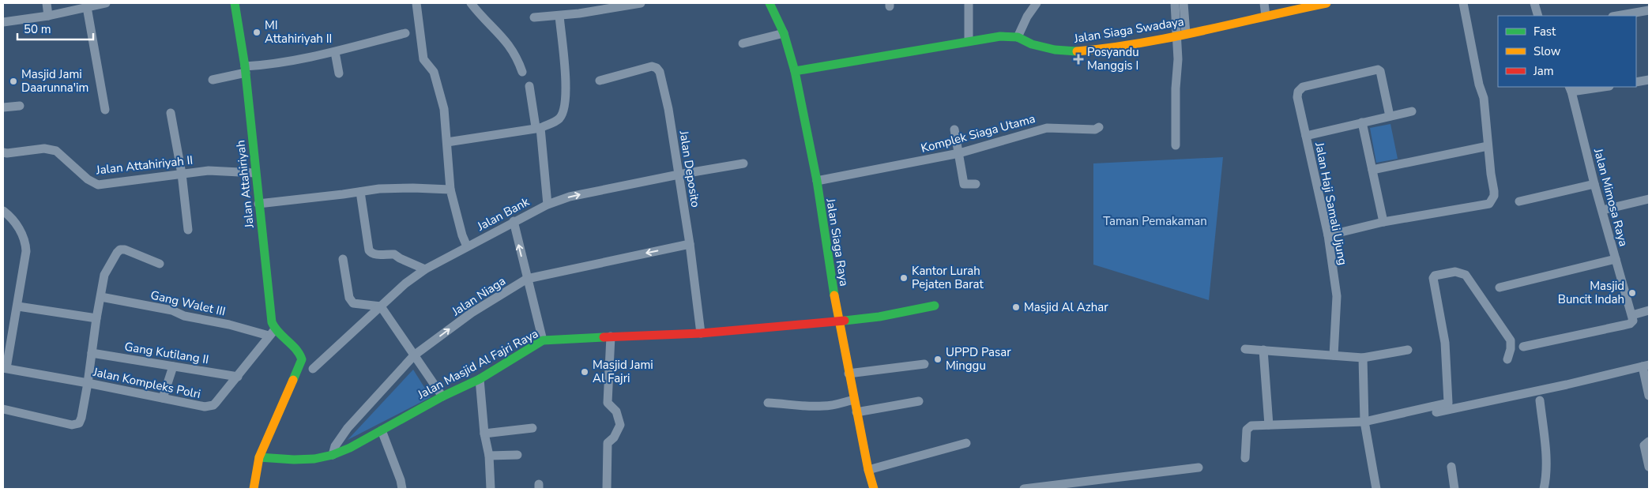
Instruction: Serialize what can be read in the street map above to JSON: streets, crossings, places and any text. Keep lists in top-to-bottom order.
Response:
{
  "streets": {
    "street": [
      "Jalan Siaga Swadaya",
      "Komplek Siaga Utama",
      "Jalan Attahiriyah II",
      "Jalan Deposito",
      "Jalan Attahiriyah",
      "Jalan Mimosa Raya",
      "Jalan Haji Samali Ujung",
      "Jalan Bank",
      "Jalan Siaga Raya",
      "Jalan Niaga",
      "Gang Walet III",
      "Gang Kutilang II",
      "Jalan Masjid Al Fajri Raya",
      "Jalan Kompleks Polri"
    ]
  },
  "crossings": [
    ["Jalan Siaga Swadaya", "Jalan Siaga Raya"],
    ["Komplek Siaga Utama", "Jalan Siaga Raya"],
    ["Jalan Attahiriyah II", "Jalan Attahiriyah"],
    ["Jalan Deposito", "Jalan Bank"],
    ["Jalan Deposito", "Jalan Niaga"],
    ["Jalan Deposito", "Jalan Masjid Al Fajri Raya"],
    ["Jalan Attahiriyah", "Gang Walet III"],
    ["Jalan Attahiriyah", "Jalan Kompleks Polri"],
    ["Jalan Siaga Raya", "Jalan Masjid Al Fajri Raya"],
    ["Jalan Niaga", "Jalan Masjid Al Fajri Raya"],
    ["Gang Walet III", "Jalan Kompleks Polri"],
    ["Gang Kutilang II", "Jalan Kompleks Polri"]
  ],
  "parks": ["Taman Pemakaman"],
  "places": {
    "other": [
      "MI Attahiriyah II",
      "Masjid Jami Daarunna'im",
      "Kantor Lurah Pejaten Barat",
      "Masjid Buncit Indah",
      "Masjid Al Azhar",
      "UPPD Pasar Minggu",
      "Masjid Jami Al Fajri"
    ],
    "health": ["Posyandu Manggis I"]
  },
  "legend": ["Fast", "Slow", "Jam"],
  "scale_bar": "50 m"
}
